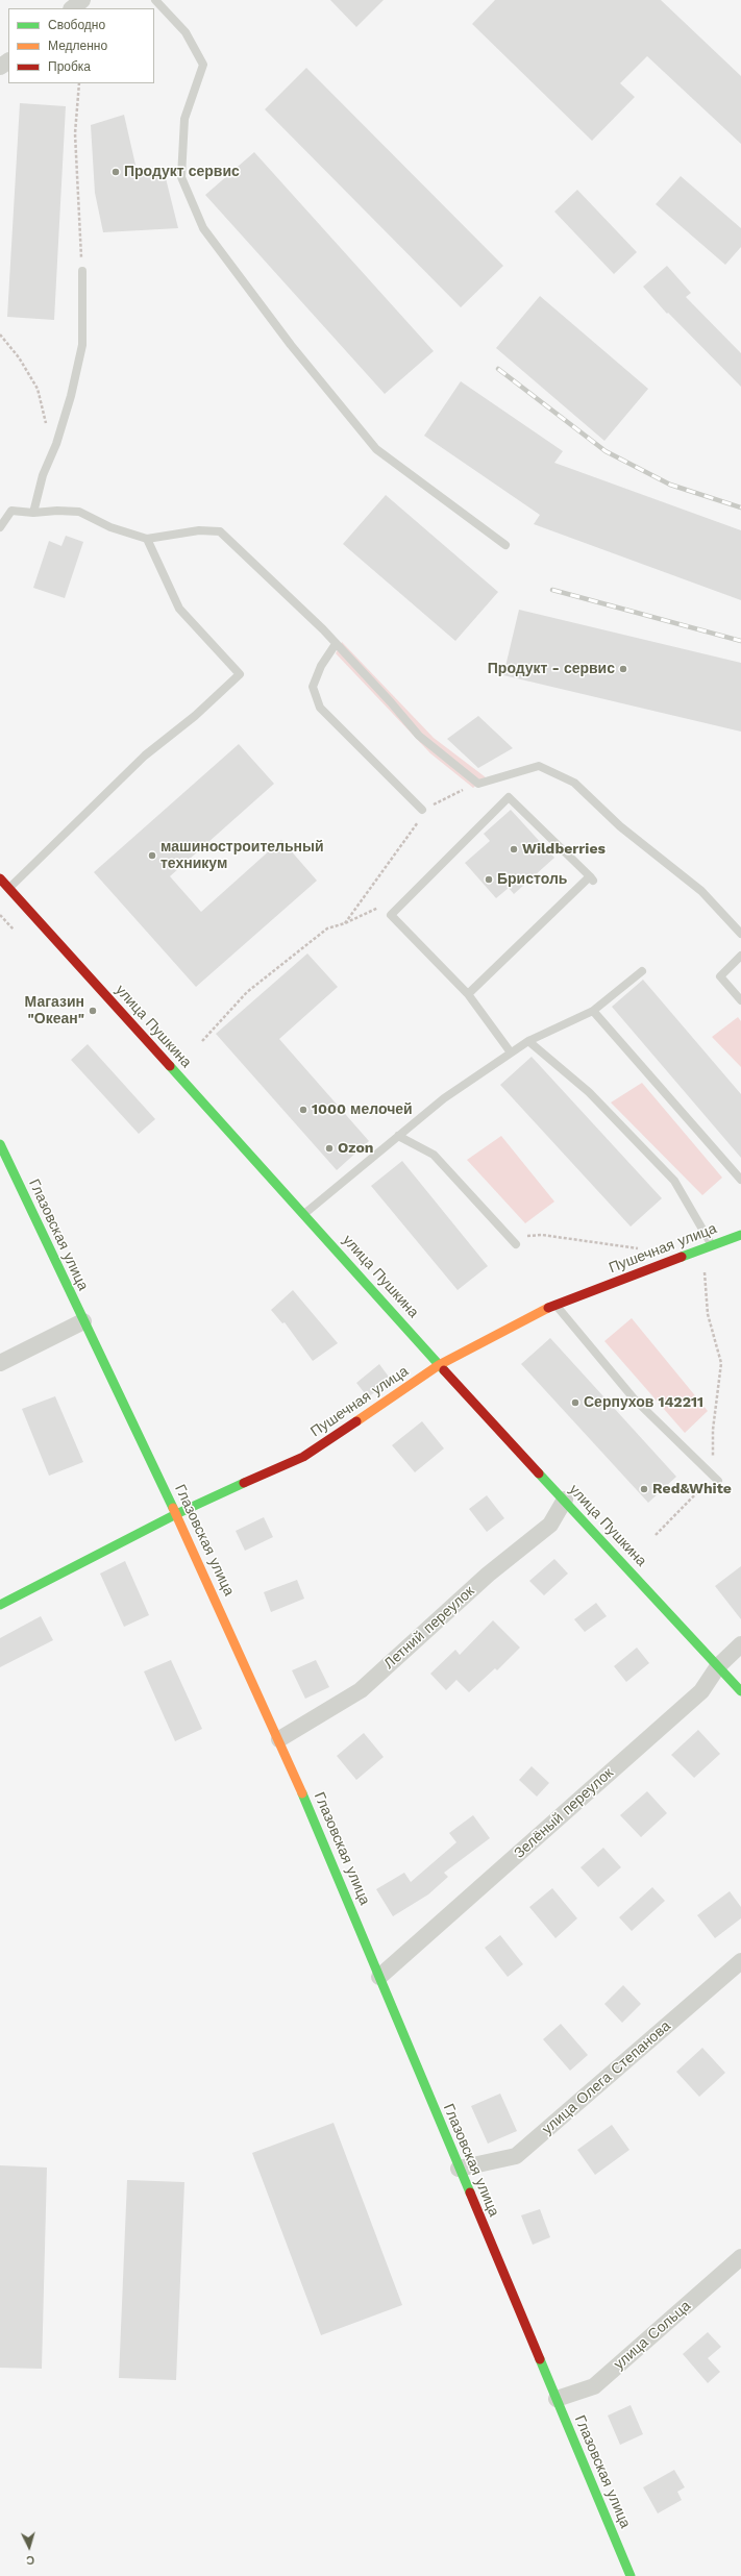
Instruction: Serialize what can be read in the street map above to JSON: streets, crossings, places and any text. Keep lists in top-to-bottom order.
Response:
{
  "streets": {
    "street": [
      "улица Пушкина",
      "Глазовская улица",
      "Пушечная улица",
      "Летний переулок",
      "Зелёный переулок",
      "улица Олега Степанова",
      "улица Сольца"
    ]
  },
  "crossings": [
    ["улица Пушкина", "Пушечная улица"],
    ["улица Пушкина", "Летний переулок"],
    ["улица Пушкина", "Зелёный переулок"],
    ["Глазовская улица", "Пушечная улица"],
    ["Глазовская улица", "Летний переулок"],
    ["Глазовская улица", "Зелёный переулок"],
    ["Глазовская улица", "улица Олега Степанова"],
    ["Глазовская улица", "улица Сольца"]
  ],
  "places": [
    "Продукт сервис",
    "Продукт - сервис",
    "Wildberries",
    "машиностроительный техникум",
    "Бристоль",
    "Магазин \"Океан\"",
    "1000 мелочей",
    "Ozon",
    "Серпухов 142211",
    "Red&White"
  ],
  "legend": ["Свободно", "Медленно", "Пробка"],
  "north": "bottom"
}
